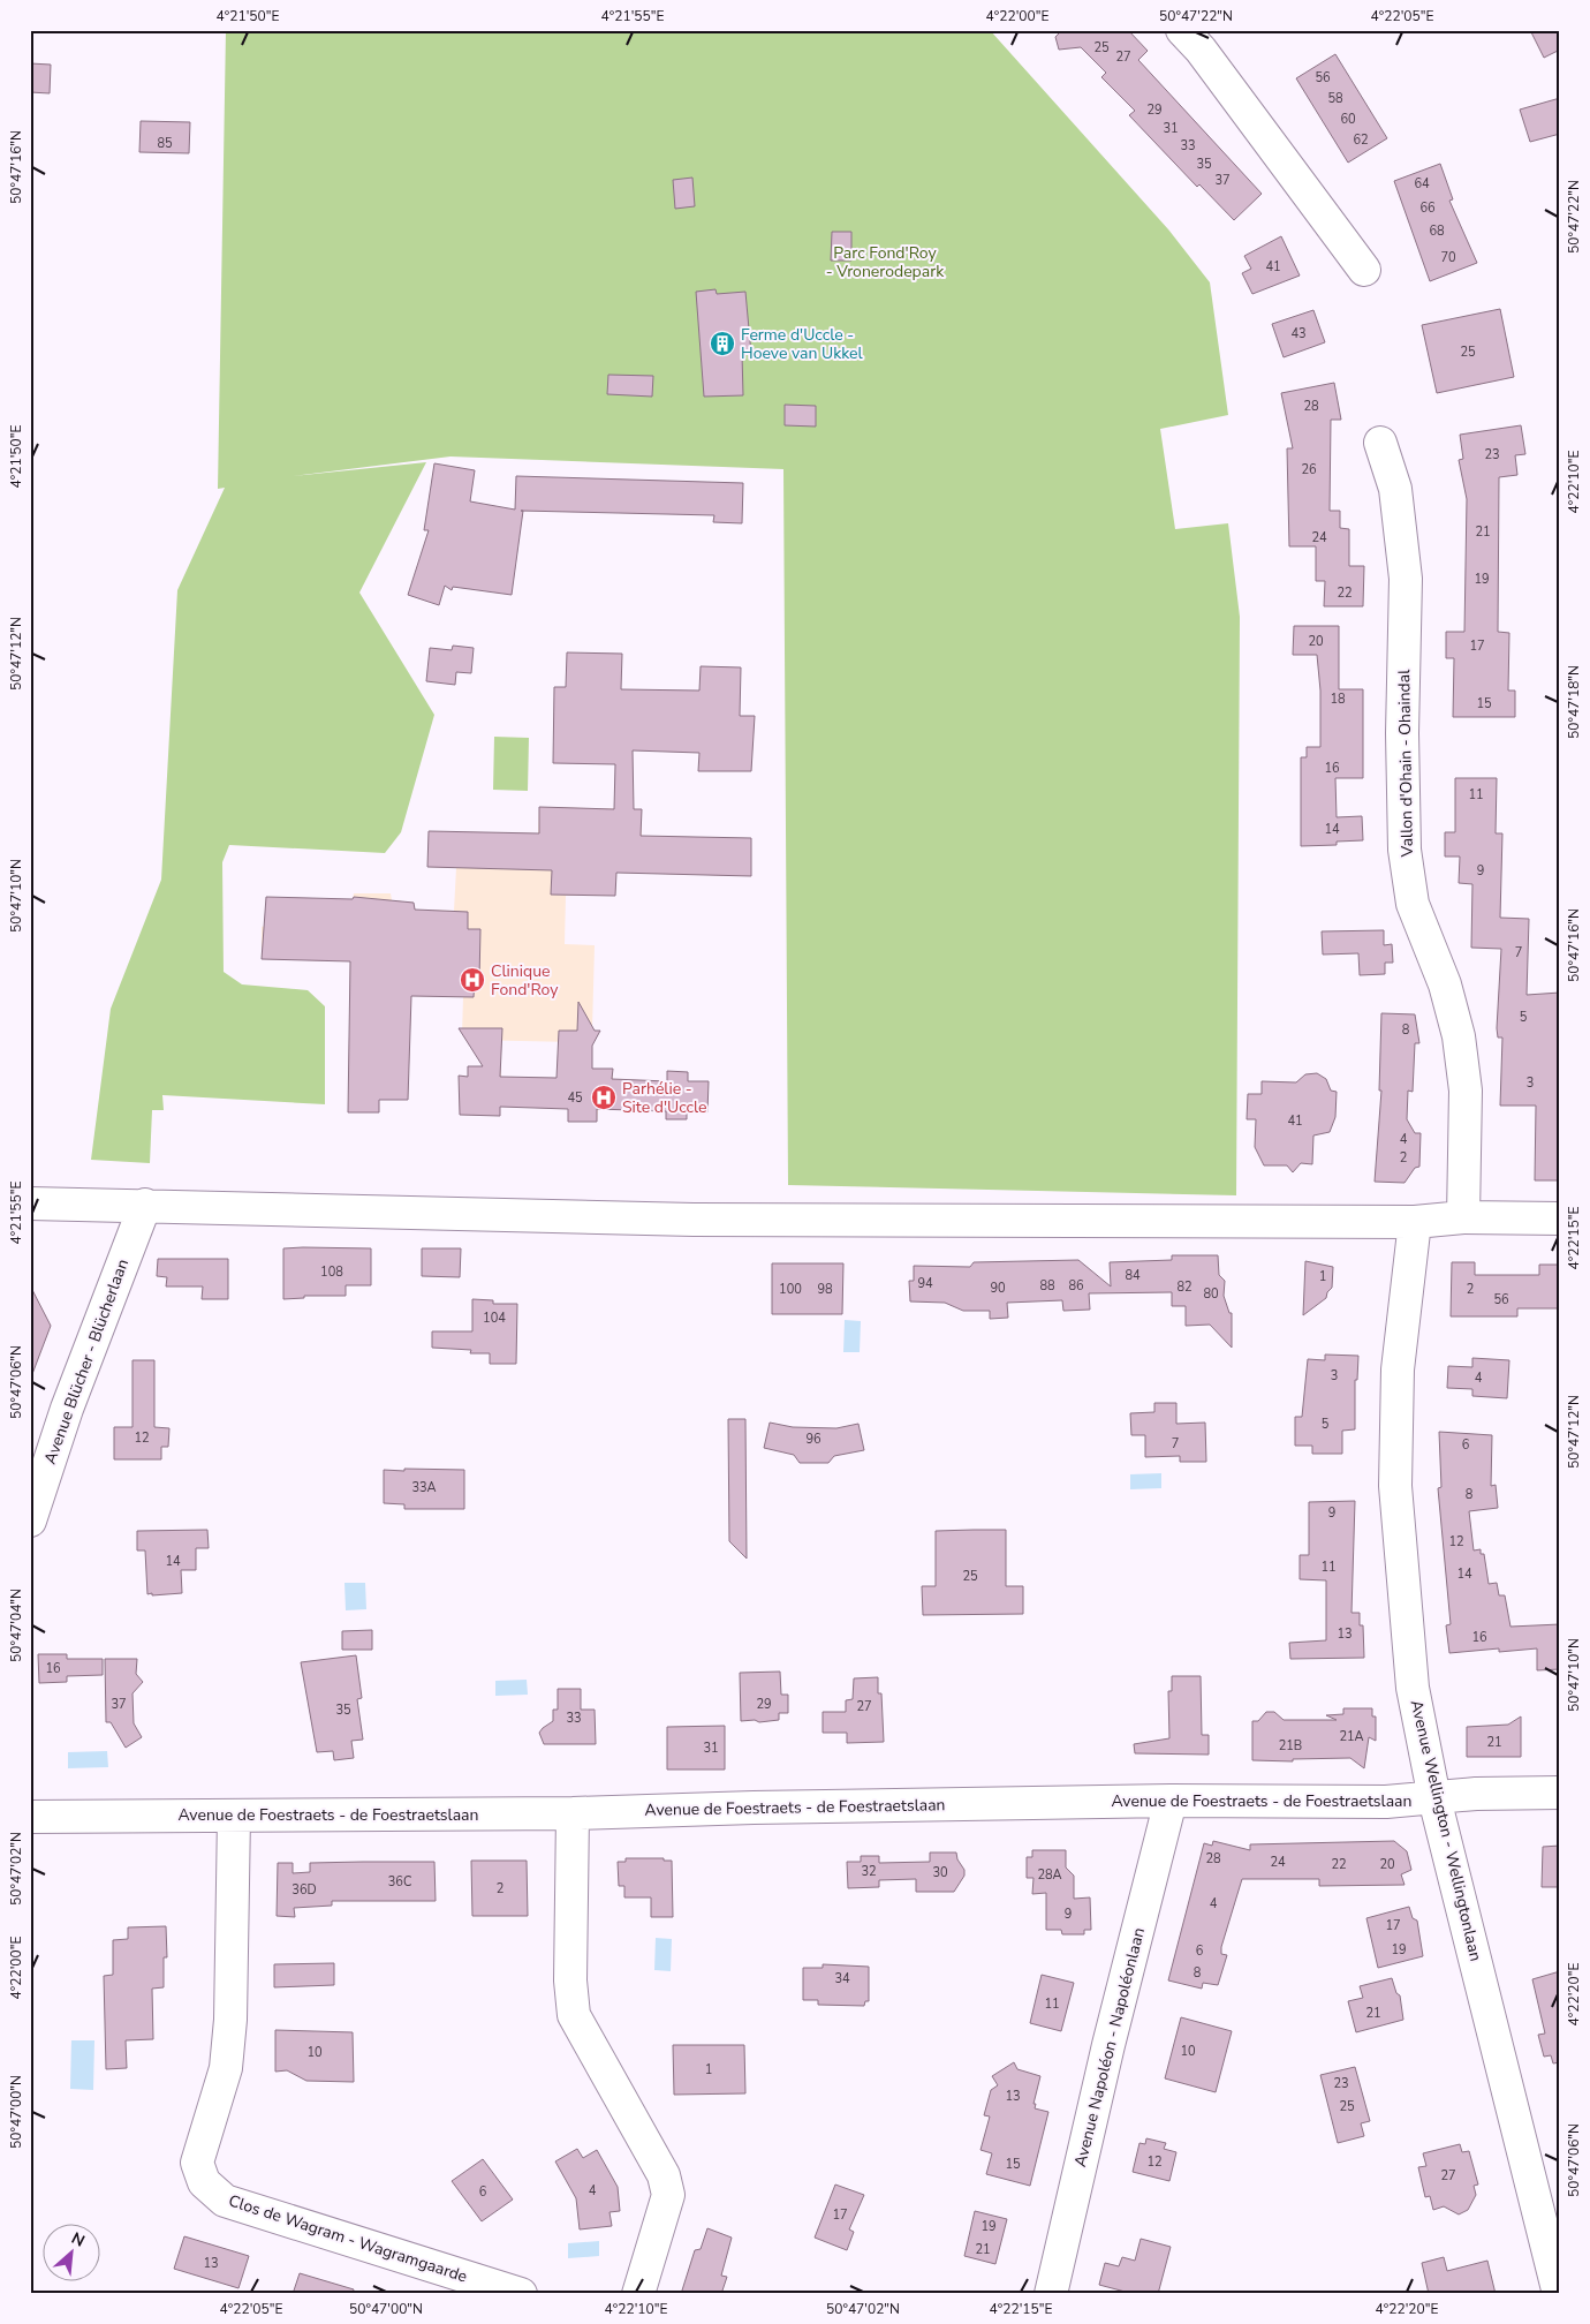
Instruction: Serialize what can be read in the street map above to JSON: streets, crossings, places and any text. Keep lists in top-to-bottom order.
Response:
{
  "streets": {
    "street": [
      "Vallon d'Ohain - Ohaindal",
      "Avenue Blücher - Blücherlaan",
      "Avenue de Foestraets - de Foestraetslaan",
      "Avenue Wellington - Wellingtonlaan",
      "Avenue Napoléon - Napoléonlaan",
      "Clos de Wagram - Wagramgaarde"
    ]
  },
  "crossings": [
    ["Avenue de Foestraets - de Foestraetslaan", "Avenue Wellington - Wellingtonlaan"],
    ["Avenue de Foestraets - de Foestraetslaan", "Avenue Napoléon - Napoléonlaan"],
    ["Avenue de Foestraets - de Foestraetslaan", "Clos de Wagram - Wagramgaarde"]
  ],
  "parks": ["Parc Fond'Roy - Vronerodepark"],
  "places": {
    "building": ["Ferme d'Uccle - Hoeve van Ukkel"],
    "hospital": ["Clinique Fond'Roy", "Parhélie - Site d'Uccle"]
  },
  "house_numbers": [
    "25",
    "27",
    "56",
    "58",
    "29",
    "60",
    "31",
    "62",
    "85",
    "33",
    "35",
    "37",
    "64",
    "66",
    "68",
    "70",
    "41",
    "43",
    "25",
    "28",
    "23",
    "26",
    "21",
    "24",
    "19",
    "22",
    "20",
    "17",
    "18",
    "15",
    "16",
    "11",
    "14",
    "9",
    "7",
    "5",
    "8",
    "3",
    "45",
    "41",
    "4",
    "2",
    "108",
    "84",
    "1",
    "94",
    "88",
    "86",
    "82",
    "90",
    "100",
    "98",
    "2",
    "80",
    "56",
    "104",
    "3",
    "4",
    "5",
    "12",
    "96",
    "7",
    "6",
    "33A",
    "8",
    "9",
    "12",
    "14",
    "11",
    "14",
    "25",
    "13",
    "16",
    "16",
    "37",
    "29",
    "27",
    "35",
    "33",
    "21A",
    "21",
    "21B",
    "31",
    "28",
    "24",
    "22",
    "20",
    "32",
    "30",
    "28A",
    "36C",
    "2",
    "36D",
    "4",
    "9",
    "17",
    "19",
    "6",
    "8",
    "34",
    "11",
    "21",
    "10",
    "10",
    "1",
    "23",
    "13",
    "25",
    "12",
    "15",
    "27",
    "4",
    "6",
    "17",
    "19",
    "21",
    "13"
  ],
  "north": "top right",
  "coordinates": [
    "4°21'50\"E",
    "4°21'55\"E",
    "4°22'00\"E",
    "50°47'22\"N",
    "4°22'05\"E",
    "50°47'16\"N",
    "4°22'10\"E",
    "50°47'12\"N",
    "50°47'18\"N",
    "50°47'10\"N",
    "4°22'15\"E",
    "50°47'06\"N",
    "50°47'04\"N",
    "50°47'02\"N",
    "4°22'20\"E",
    "50°47'00\"N"
  ]
}
